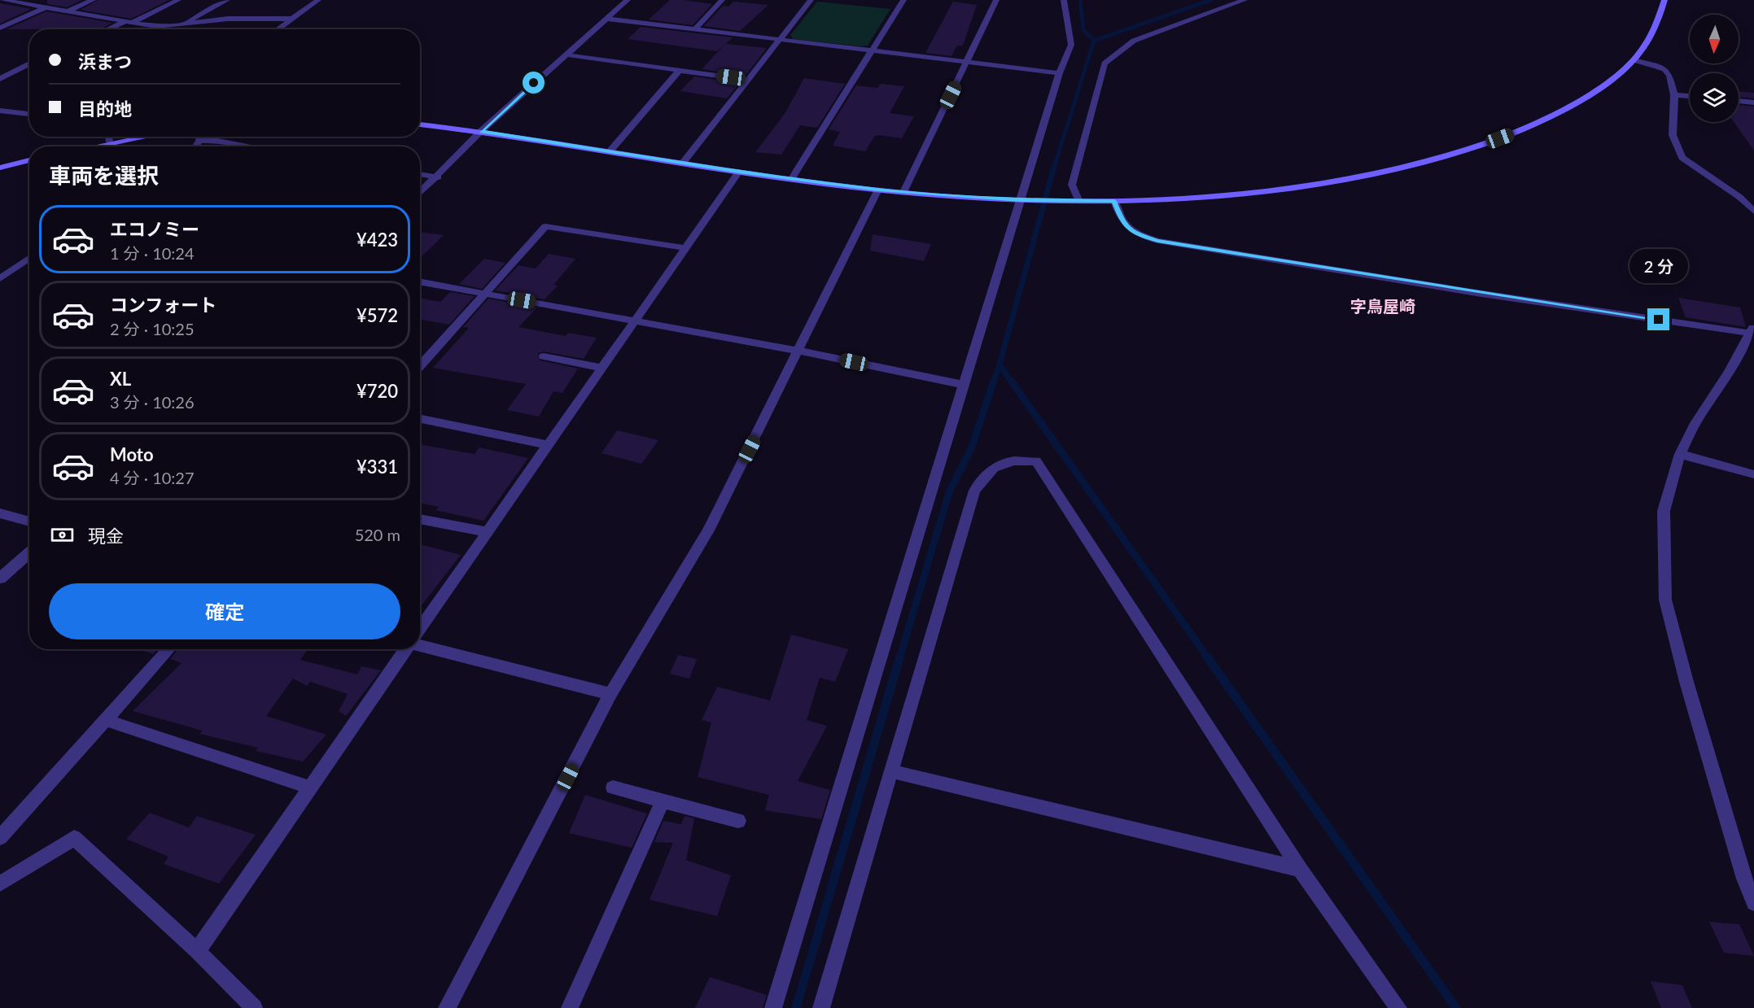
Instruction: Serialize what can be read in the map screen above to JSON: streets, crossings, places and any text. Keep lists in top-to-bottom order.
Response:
{
  "districts": ["字鳥屋崎"],
  "north": "bottom",
  "page": {
    "banner": ["浜まつ", "目的地"],
    "heading": "車両を選択",
    "list": [
      {
        "name": "エコノミー",
        "note": "1 分 · 10:24",
        "value": "¥423"
      },
      {
        "name": "コンフォート",
        "note": "2 分 · 10:25",
        "value": "¥572"
      },
      {
        "name": "XL",
        "note": "3 分 · 10:26",
        "value": "¥720"
      },
      {
        "name": "Moto",
        "note": "4 分 · 10:27",
        "value": "¥331"
      }
    ],
    "bubble": "2 分",
    "pay": ["現金", "520 m"],
    "buttons": "確定"
  }
}
